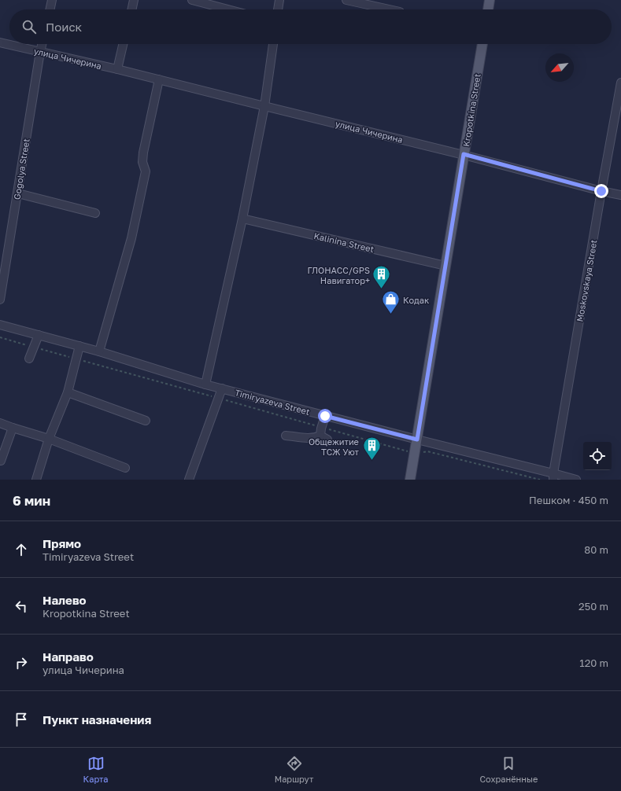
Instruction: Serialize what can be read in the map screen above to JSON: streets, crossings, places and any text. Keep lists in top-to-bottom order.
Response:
{
  "streets": {
    "main road": ["Kropotkina Street"],
    "street": [
      "улица Чичерина",
      "Gogolya Street",
      "Kalinina Street",
      "Moskovskaya Street",
      "Timiryazeva Street"
    ]
  },
  "crossings": [
    ["улица Чичерина", "Kropotkina Street"],
    ["улица Чичерина", "Gogolya Street"],
    ["улица Чичерина", "Moskovskaya Street"],
    ["Kropotkina Street", "Kalinina Street"],
    ["Kropotkina Street", "Timiryazeva Street"],
    ["Moskovskaya Street", "Timiryazeva Street"]
  ],
  "places": {
    "building": ["ГЛОНАСС/GPS Навигатор+", "Общежитие ТСЖ Уют"],
    "shop": ["Кодак"]
  },
  "north": "bottom left",
  "page": {
    "search": "Поиск",
    "heading": ["6 мин", "Пешком · 450 m"],
    "list": [
      ["Прямо", "Timiryazeva Street", "80 m"],
      ["Налево", "Kropotkina Street", "250 m"],
      ["Направо", "улица Чичерина", "120 m"],
      "Пункт назначения"
    ],
    "nav": ["Карта", "Маршрут", "Сохранённые"]
  }
}
